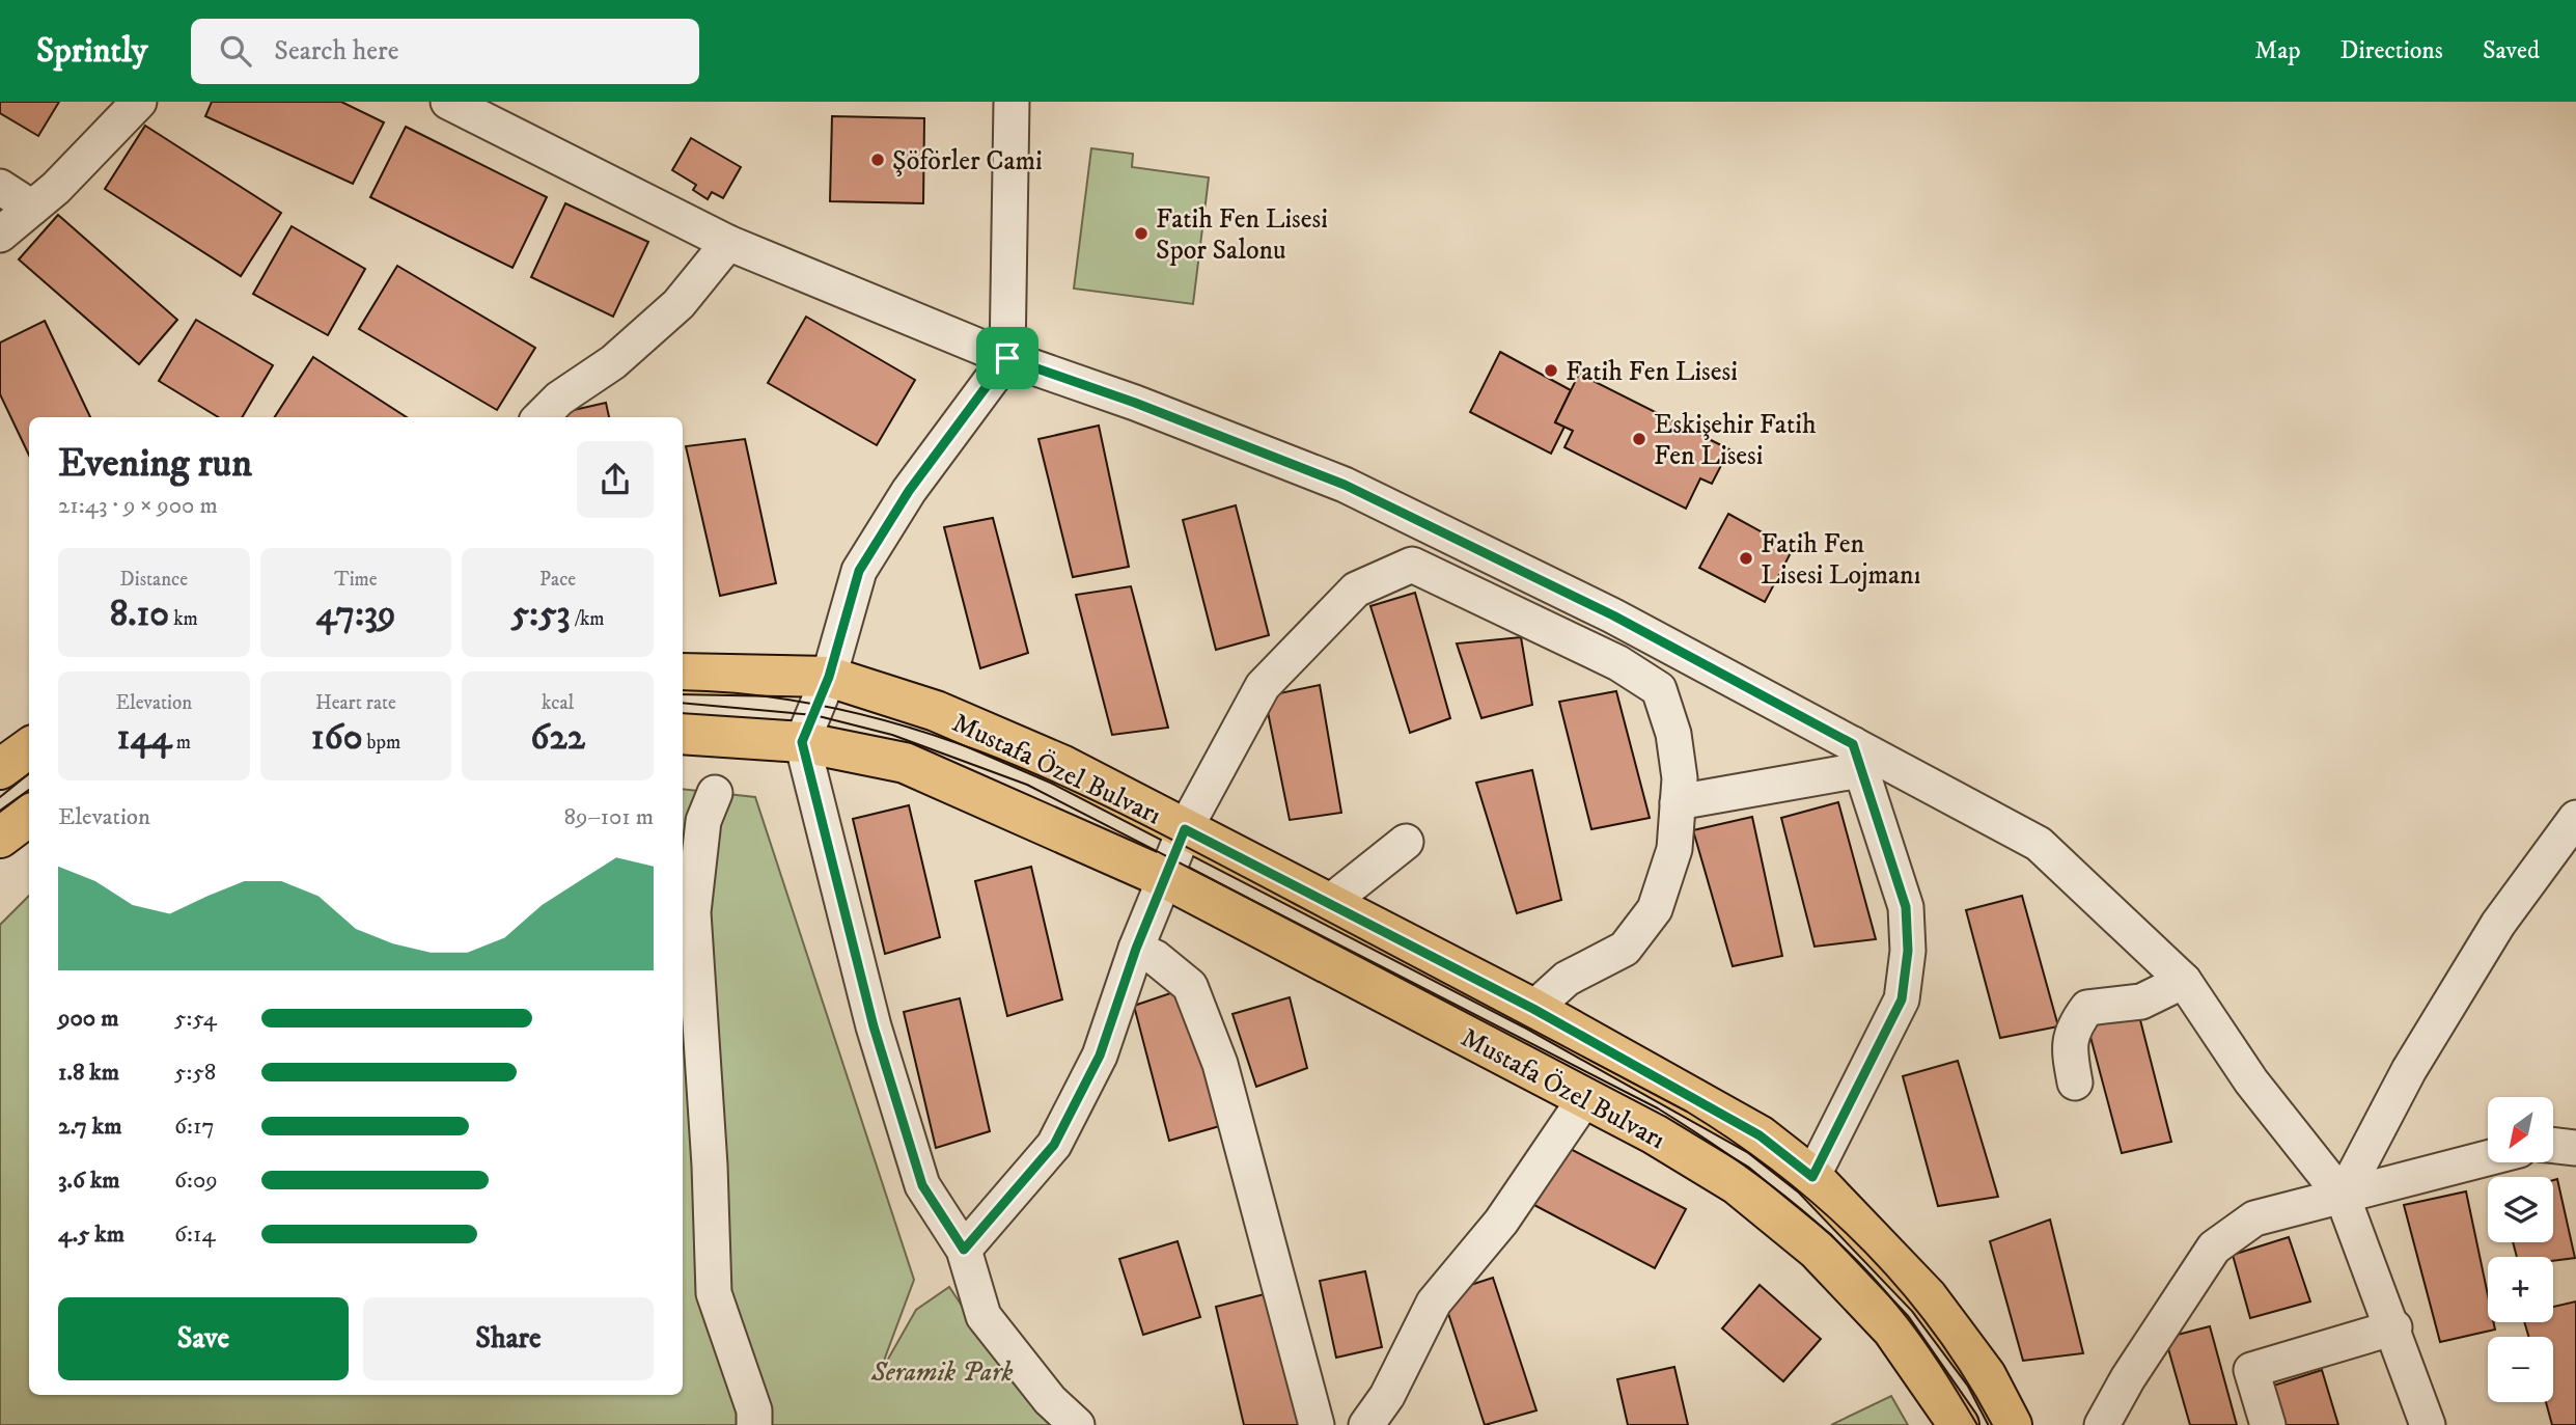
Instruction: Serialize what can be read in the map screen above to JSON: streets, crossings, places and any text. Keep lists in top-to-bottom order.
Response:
{
  "streets": {
    "main road": ["Mustafa Özel Bulvarı"]
  },
  "parks": ["Seramik Park"],
  "places": [
    "Şöförler Cami",
    "Fatih Fen Lisesi Spor Salonu",
    "Fatih Fen Lisesi",
    "Eskişehir Fatih Fen Lisesi",
    "Fatih Fen Lisesi Lojmanı"
  ],
  "north": "bottom left",
  "page": {
    "header": "Sprintly",
    "search": "Search here",
    "nav": ["Map", "Directions", "Saved"],
    "heading": ["Evening run", "21:43 · 9 × 900 m"],
    "stats": [
      ["Distance", "8.10 km"],
      ["Time", "47:39"],
      ["Pace", "5:53 /km"],
      ["Elevation", "144 m"],
      ["Heart rate", "160 bpm"],
      ["kcal", "622"]
    ],
    "chart": ["Elevation", "89–101 m"],
    "list": [
      {
        "name": "900 m",
        "note": "5:54"
      },
      {
        "name": "1.8 km",
        "note": "5:58"
      },
      {
        "name": "2.7 km",
        "note": "6:17"
      },
      {
        "name": "3.6 km",
        "note": "6:09"
      },
      {
        "name": "4.5 km",
        "note": "6:14"
      }
    ],
    "map_buttons": ["+", "−"],
    "buttons": ["Save", "Share"]
  }
}
